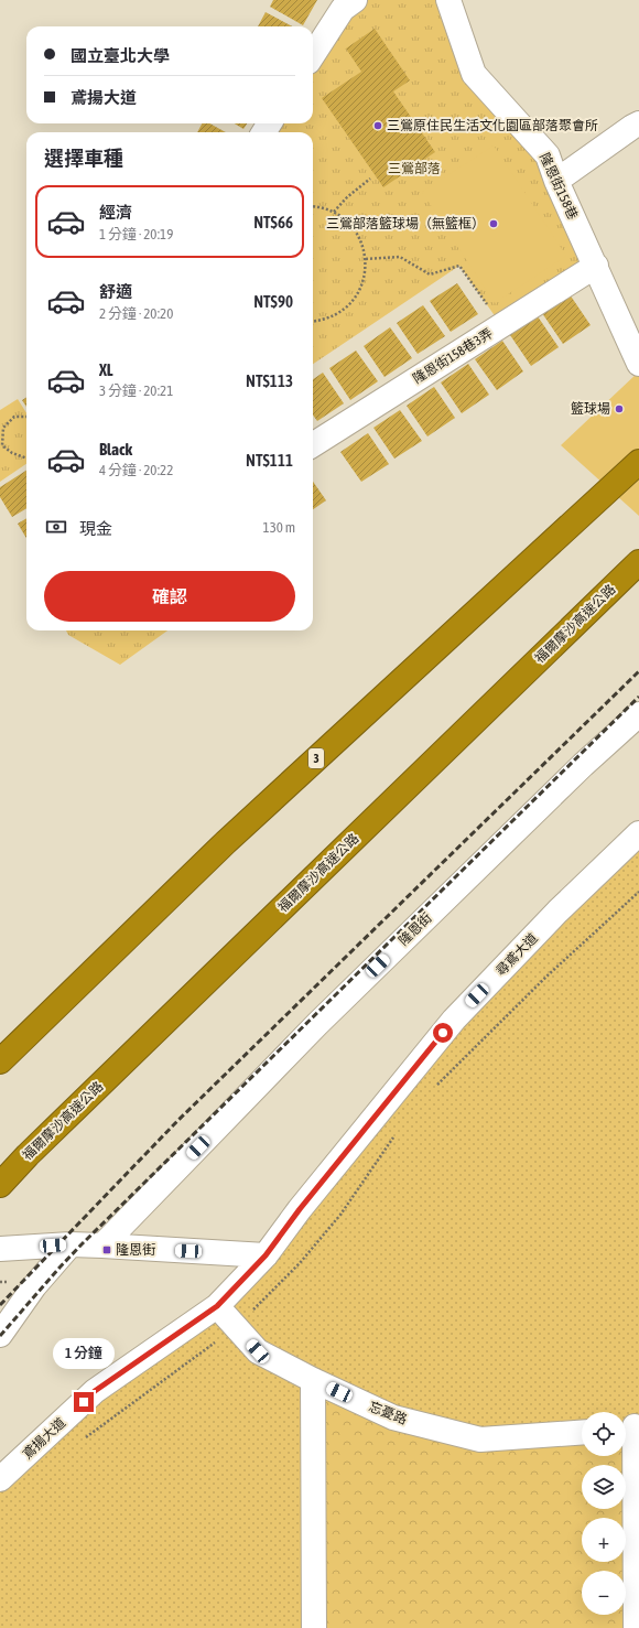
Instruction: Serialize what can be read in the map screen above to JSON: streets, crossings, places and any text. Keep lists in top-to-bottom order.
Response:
{
  "streets": {
    "highway": ["福爾摩沙高速公路", "3"],
    "street": [
      "隆恩街158巷",
      "隆恩街158巷3弄",
      "隆恩街",
      "尋鳶大道",
      "忘憂路",
      "鳶揚大道"
    ]
  },
  "crossings": [
    ["隆恩街158巷", "隆恩街158巷3弄"],
    ["尋鳶大道", "忘憂路"],
    ["尋鳶大道", "鳶揚大道"],
    ["忘憂路", "鳶揚大道"]
  ],
  "parks": ["三鶯部落"],
  "places": {
    "other": ["三鶯原住民生活文化園區部落聚會所", "三鶯部落籃球場（無籃框）", "籃球場"],
    "transit": ["隆恩街"]
  },
  "page": {
    "banner": ["國立臺北大學", "鳶揚大道"],
    "heading": "選擇車種",
    "list": [
      {
        "name": "經濟",
        "note": "1 分鐘 · 20:19",
        "value": "NT$66"
      },
      {
        "name": "舒適",
        "note": "2 分鐘 · 20:20",
        "value": "NT$90"
      },
      {
        "name": "XL",
        "note": "3 分鐘 · 20:21",
        "value": "NT$113"
      },
      {
        "name": "Black",
        "note": "4 分鐘 · 20:22",
        "value": "NT$111"
      }
    ],
    "pay": ["現金", "130 m"],
    "buttons": "確認",
    "bubble": "1 分鐘",
    "map_buttons": ["+", "−"]
  }
}
